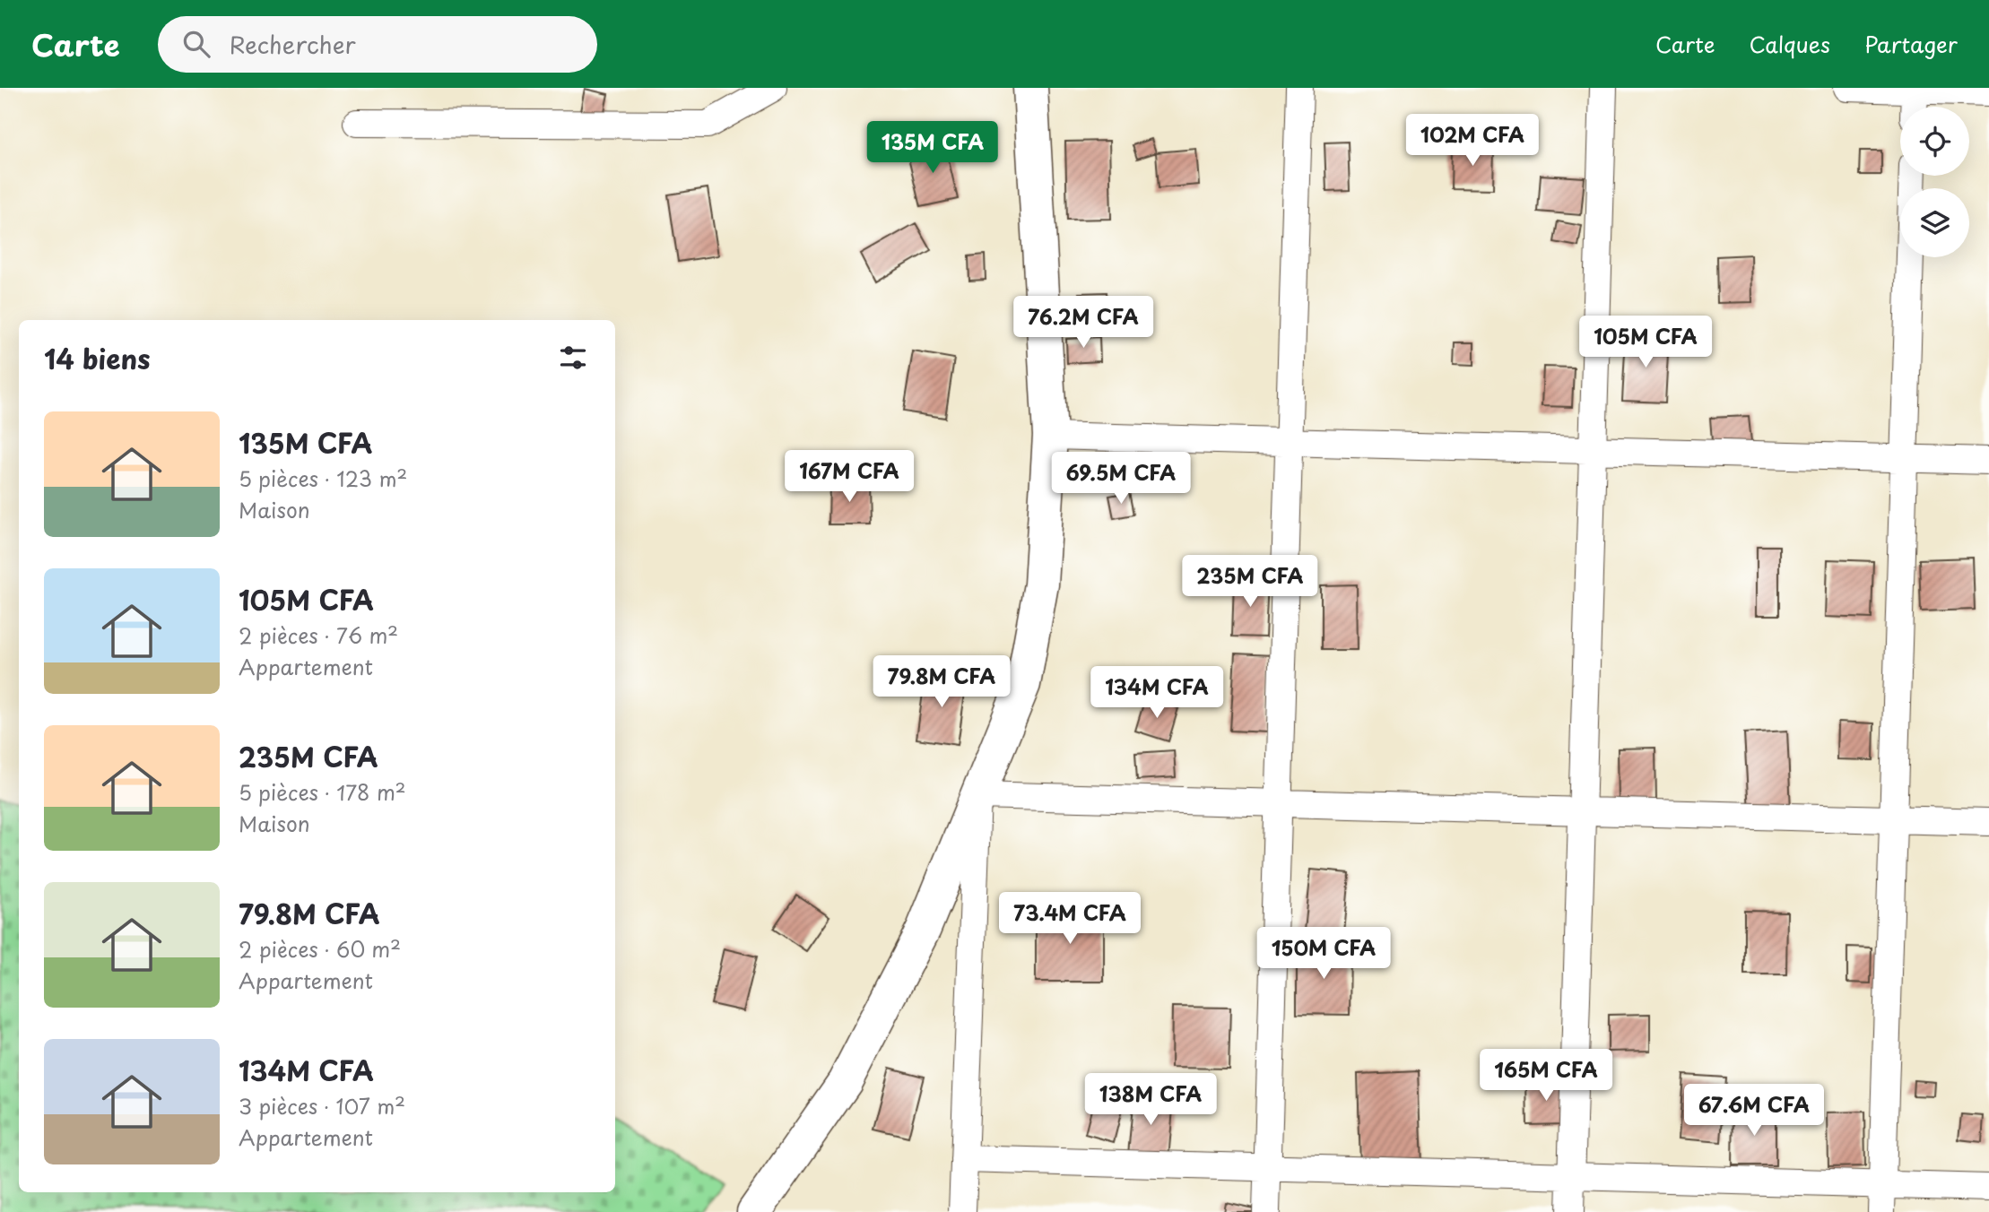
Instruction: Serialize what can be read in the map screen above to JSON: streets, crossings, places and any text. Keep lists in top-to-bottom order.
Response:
{
  "page": {
    "header": "Carte",
    "search": "Rechercher",
    "nav": ["Carte", "Calques", "Partager"],
    "price": [
      "102M CFA",
      "135M CFA",
      "76.2M CFA",
      "105M CFA",
      "167M CFA",
      "69.5M CFA",
      "235M CFA",
      "79.8M CFA",
      "134M CFA",
      "73.4M CFA",
      "150M CFA",
      "165M CFA",
      "138M CFA",
      "67.6M CFA"
    ],
    "heading": "14 biens",
    "list": [
      {
        "name": "135M CFA",
        "note": "5 pièces · 123 m² · Maison"
      },
      {
        "name": "105M CFA",
        "note": "2 pièces · 76 m² · Appartement"
      },
      {
        "name": "235M CFA",
        "note": "5 pièces · 178 m² · Maison"
      },
      {
        "name": "79.8M CFA",
        "note": "2 pièces · 60 m² · Appartement"
      },
      {
        "name": "134M CFA",
        "note": "3 pièces · 107 m² · Appartement"
      }
    ]
  }
}
